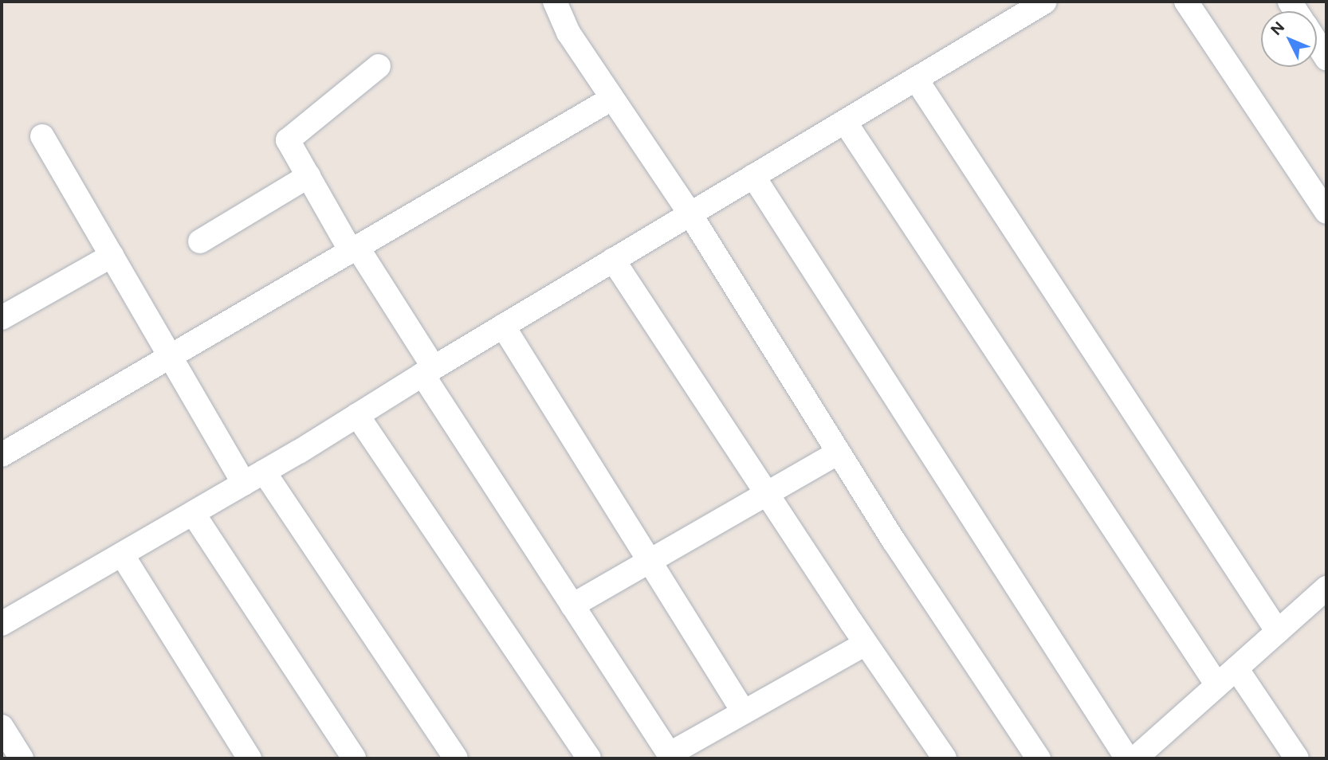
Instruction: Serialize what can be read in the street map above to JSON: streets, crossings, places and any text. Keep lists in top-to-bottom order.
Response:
{
  "north": "top left"
}
